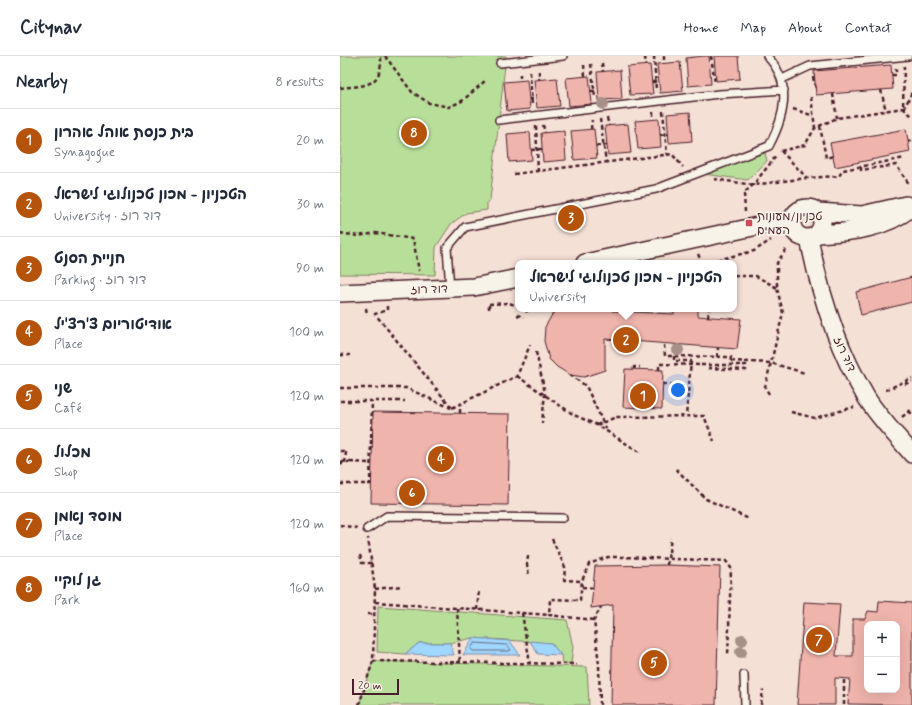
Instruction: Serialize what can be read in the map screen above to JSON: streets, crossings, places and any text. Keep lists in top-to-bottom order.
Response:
{
  "streets": {
    "street": ["דוד רוז"]
  },
  "places": {
    "transit": ["טכניון/מעונות העמים"]
  },
  "scale_bar": "20 m",
  "page": {
    "header": "Citynav",
    "nav": [
      "Home",
      "Map",
      "About",
      "Contact"
    ],
    "heading": ["Nearby", "8 results"],
    "list": [
      {
        "mark": "1",
        "name": "בית כנסת אוהל אהרון",
        "note": "Synagogue",
        "value": "20 m"
      },
      {
        "mark": "2",
        "name": "הטכניון - מכון טכנולוגי לישראל",
        "note": "University · דוד רוז",
        "value": "30 m"
      },
      {
        "mark": "3",
        "name": "חניית הסנט",
        "note": "Parking · דוד רוז",
        "value": "90 m"
      },
      {
        "mark": "4",
        "name": "אודיטוריום צ'רצ'יל",
        "note": "Place",
        "value": "100 m"
      },
      {
        "mark": "5",
        "name": "שני",
        "note": "Café",
        "value": "120 m"
      },
      {
        "mark": "6",
        "name": "מכלול",
        "note": "Shop",
        "value": "120 m"
      },
      {
        "mark": "7",
        "name": "מוסד נאמן",
        "note": "Place",
        "value": "120 m"
      },
      {
        "mark": "8",
        "name": "גן לוקיי",
        "note": "Park",
        "value": "160 m"
      }
    ],
    "pins": [
      "8",
      "3",
      "2",
      "1",
      "4",
      "6",
      "7",
      "5"
    ],
    "popup": ["הטכניון - מכון טכנולוגי לישראל", "University"],
    "map_buttons": ["+", "−"],
    "scale": "20 m"
  }
}
